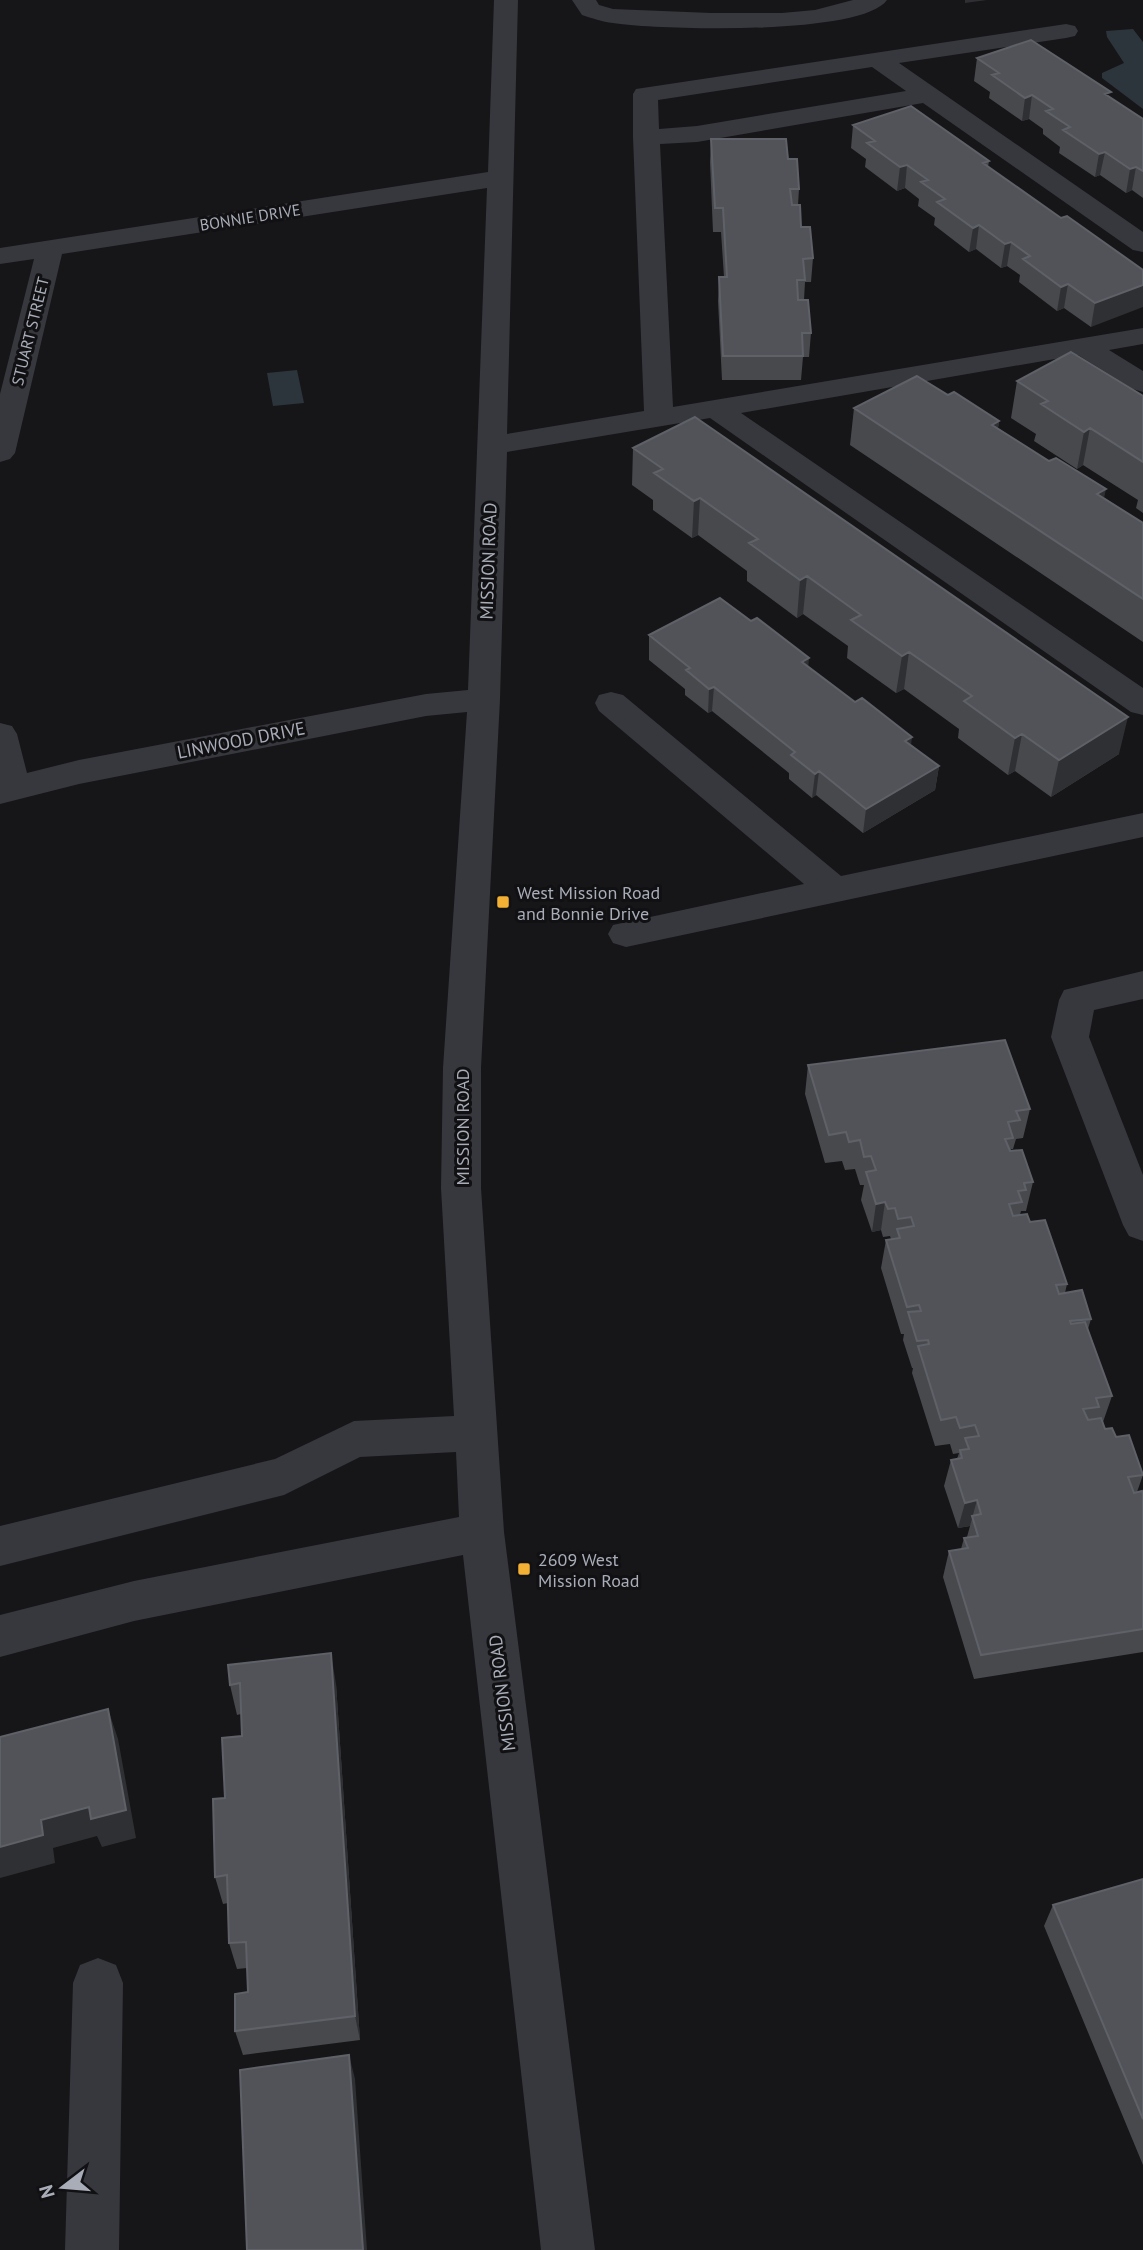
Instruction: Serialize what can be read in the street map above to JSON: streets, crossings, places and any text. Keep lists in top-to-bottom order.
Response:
{
  "streets": {
    "street": [
      "BONNIE DRIVE",
      "STUART STREET",
      "MISSION ROAD",
      "LINWOOD DRIVE"
    ]
  },
  "crossings": [
    ["BONNIE DRIVE", "STUART STREET"],
    ["BONNIE DRIVE", "MISSION ROAD"],
    ["MISSION ROAD", "LINWOOD DRIVE"]
  ],
  "places": {
    "transit": ["West Mission Road and Bonnie Drive", "2609 West Mission Road"]
  },
  "north": "left"
}
